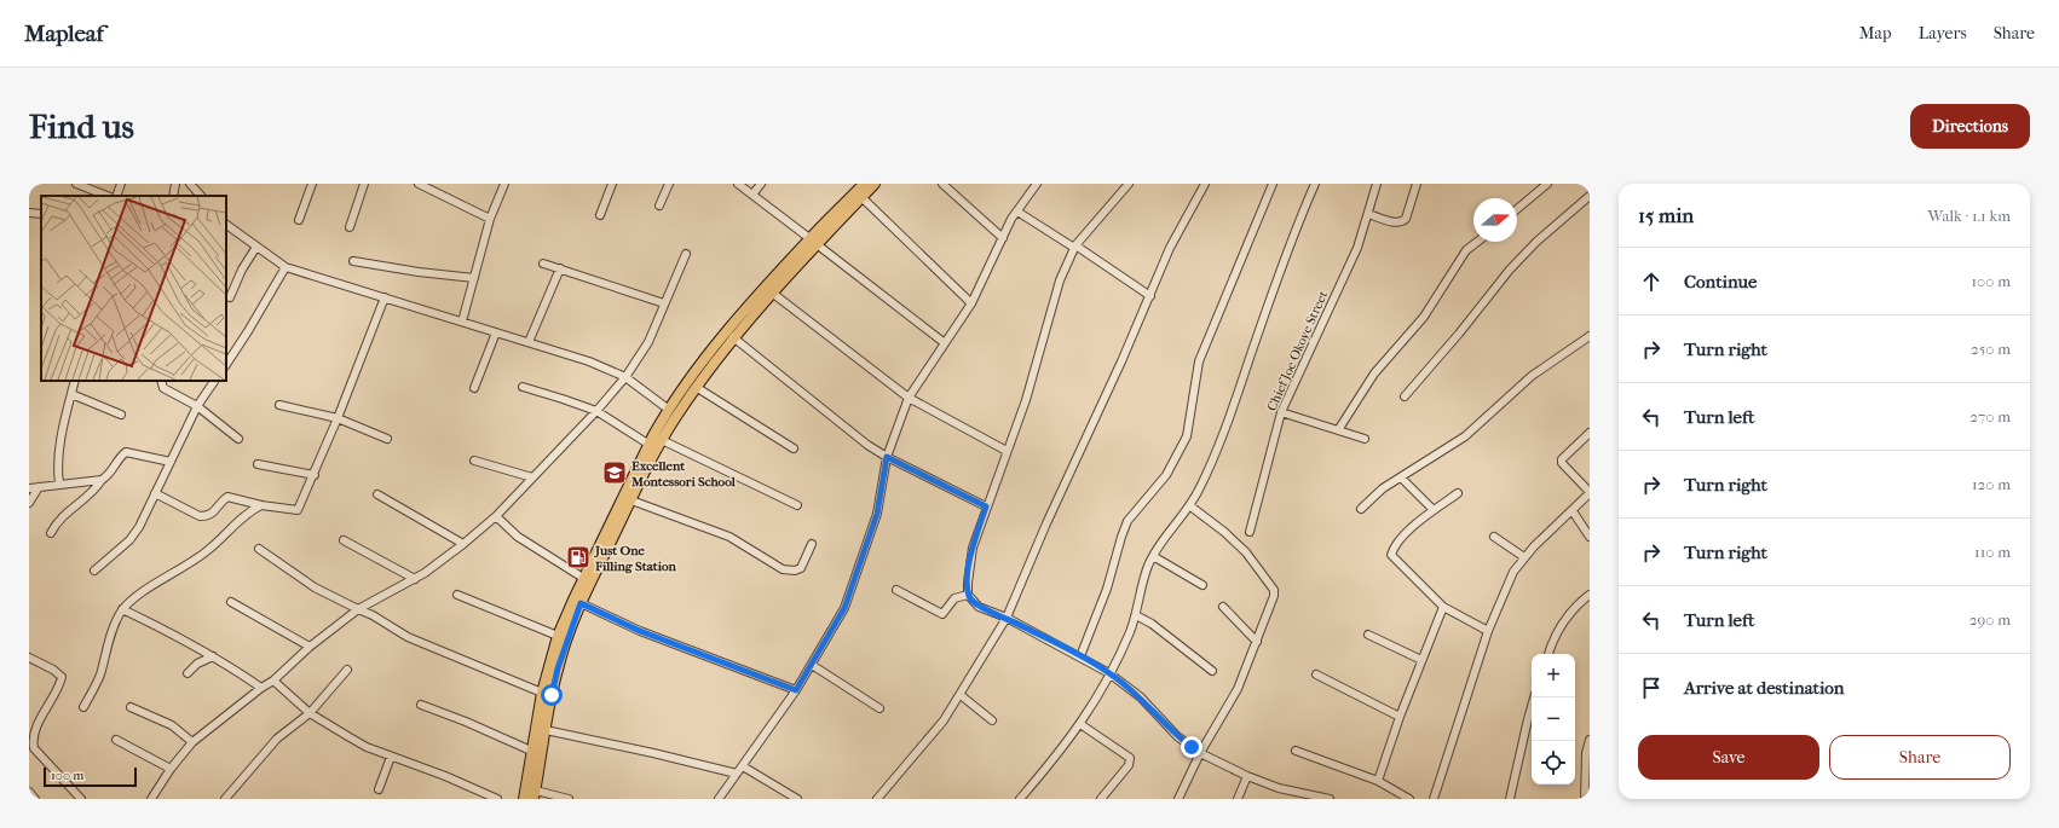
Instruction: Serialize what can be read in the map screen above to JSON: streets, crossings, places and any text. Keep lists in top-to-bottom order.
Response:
{
  "streets": {
    "street": ["Chief Joe Okoye Street"]
  },
  "places": {
    "school or university": ["Excellent Montessori School"],
    "fuel station": ["Just One Filling Station"]
  },
  "scale_bar": "100 m",
  "north": "right",
  "page": {
    "header": "Mapleaf",
    "nav": ["Map", "Layers", "Share"],
    "buttons": [
      "Directions",
      ["Save", "Share"]
    ],
    "title": "Find us",
    "heading": ["15 min", "Walk · 1.1 km"],
    "list": [
      ["Continue", "100 m"],
      ["Turn right", "250 m"],
      ["Turn left", "270 m"],
      ["Turn right", "120 m"],
      ["Turn right", "110 m"],
      ["Turn left", "290 m"],
      "Arrive at destination"
    ],
    "map_buttons": ["+", "−"],
    "scale": "100 m"
  }
}
